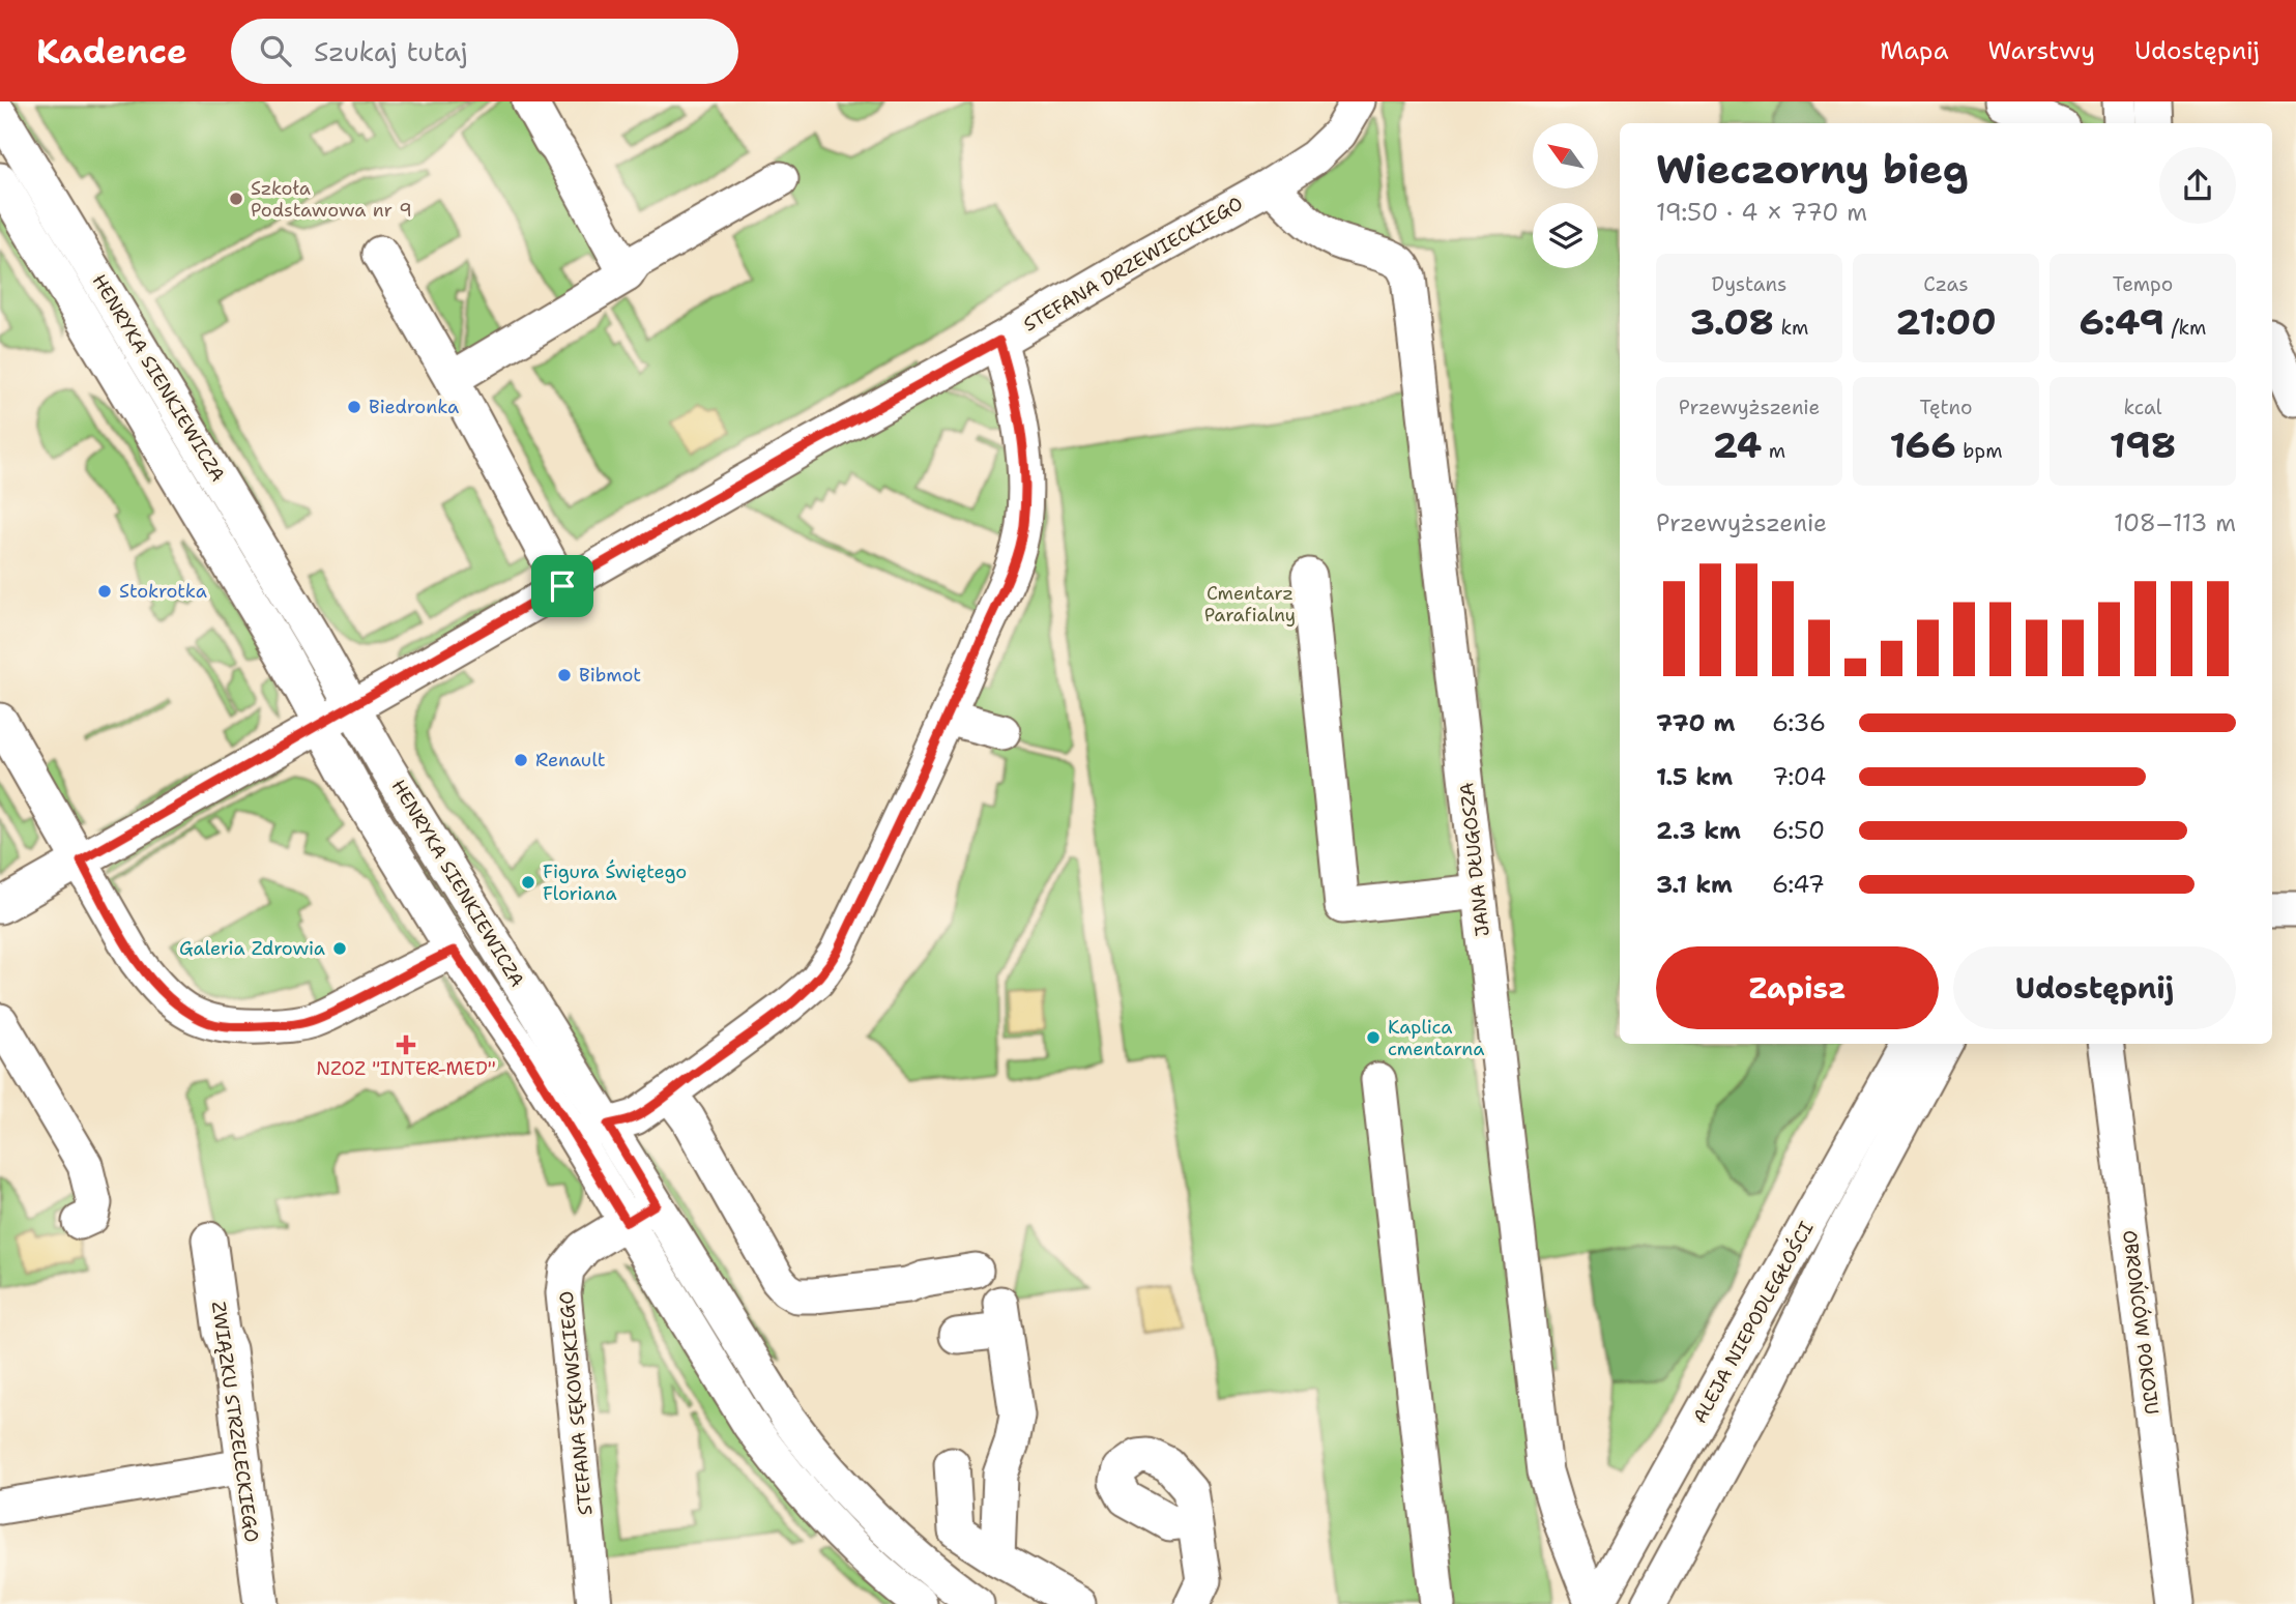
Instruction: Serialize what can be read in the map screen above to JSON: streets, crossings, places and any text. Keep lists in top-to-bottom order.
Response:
{
  "streets": {
    "street": [
      "STEFANA DRZEWIECKIEGO",
      "HENRYKA SIENKIEWICZA",
      "JANA DŁUGOSZA",
      "ALEJA NIEPODLEGŁOŚCI",
      "OBROŃCÓW POKOJU",
      "STEFANA SĘKOWSKIEGO",
      "ZWIĄZKU STRZELECKIEGO"
    ]
  },
  "crossings": [
    ["STEFANA DRZEWIECKIEGO", "HENRYKA SIENKIEWICZA"],
    ["STEFANA DRZEWIECKIEGO", "JANA DŁUGOSZA"],
    ["HENRYKA SIENKIEWICZA", "STEFANA SĘKOWSKIEGO"],
    ["JANA DŁUGOSZA", "ALEJA NIEPODLEGŁOŚCI"]
  ],
  "parks": ["Cmentarz Parafialny"],
  "places": {
    "other": [
      "Szkoła Podstawowa nr 9",
      "Biedronka",
      "Stokrotka",
      "Bibmot",
      "Renault",
      "Figura Świętego Floriana",
      "Galeria Zdrowia",
      "Kaplica cmentarna"
    ],
    "health": ["NZOZ \"INTER-MED\""]
  },
  "north": "top left",
  "page": {
    "header": "Kadence",
    "search": "Szukaj tutaj",
    "nav": ["Mapa", "Warstwy", "Udostępnij"],
    "heading": ["Wieczorny bieg", "19:50 · 4 × 770 m"],
    "stats": [
      ["Dystans", "3.08 km"],
      ["Czas", "21:00"],
      ["Tempo", "6:49 /km"],
      ["Przewyższenie", "24 m"],
      ["Tętno", "166 bpm"],
      ["kcal", "198"]
    ],
    "chart": ["Przewyższenie", "108–113 m"],
    "list": [
      {
        "name": "770 m",
        "note": "6:36"
      },
      {
        "name": "1.5 km",
        "note": "7:04"
      },
      {
        "name": "2.3 km",
        "note": "6:50"
      },
      {
        "name": "3.1 km",
        "note": "6:47"
      }
    ],
    "buttons": ["Zapisz", "Udostępnij"]
  }
}
